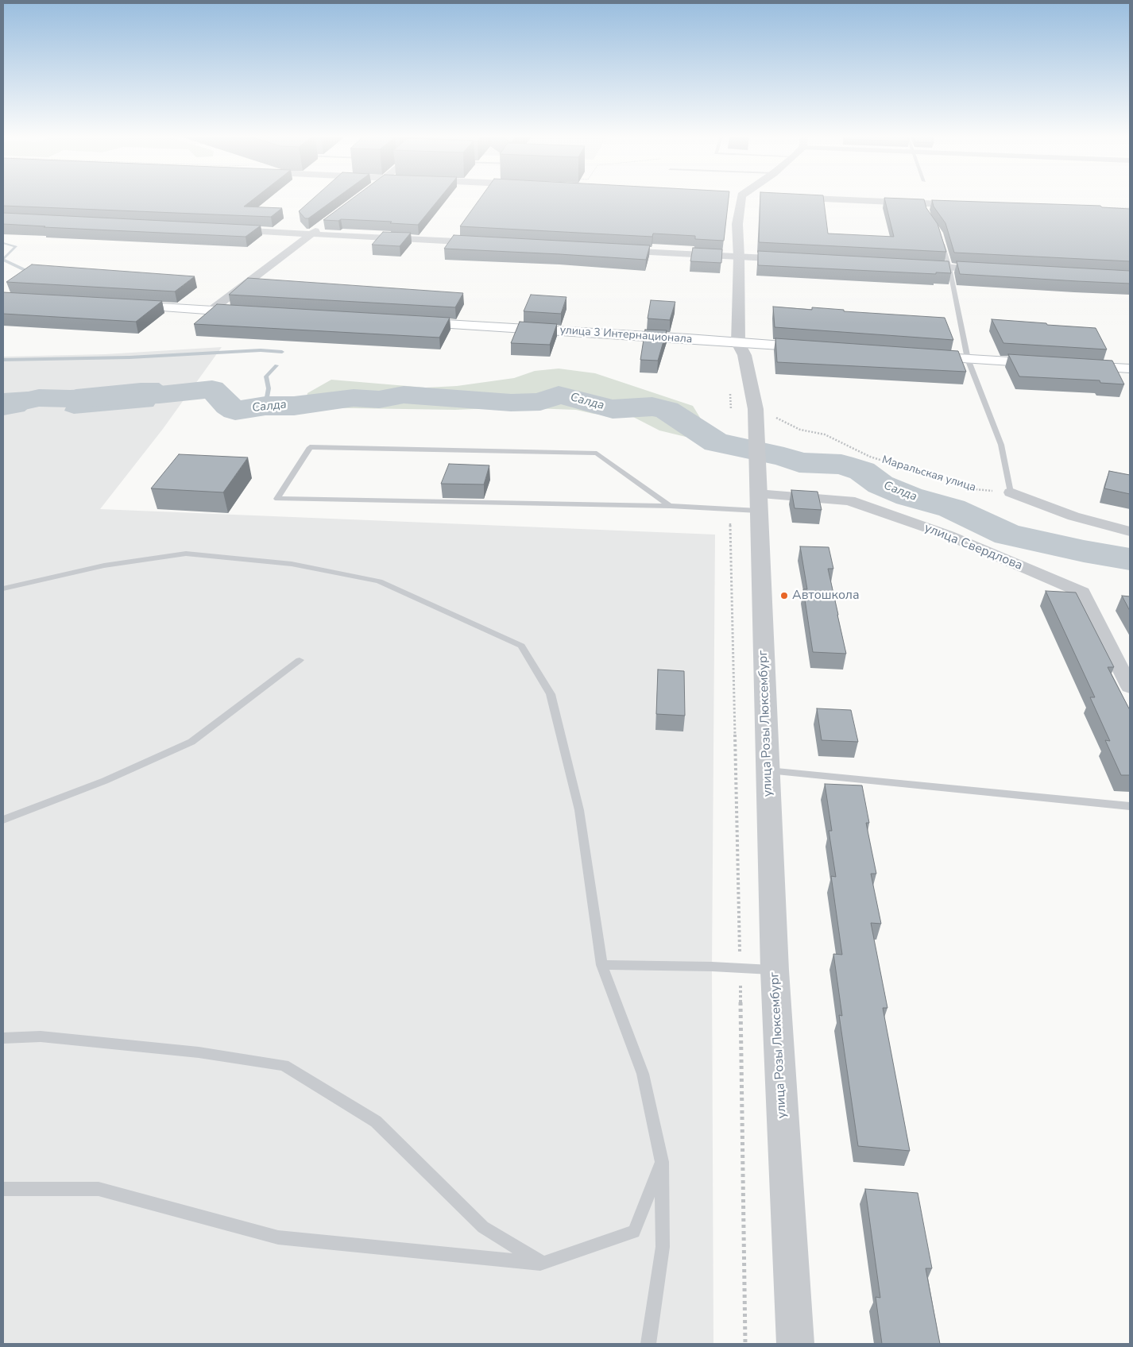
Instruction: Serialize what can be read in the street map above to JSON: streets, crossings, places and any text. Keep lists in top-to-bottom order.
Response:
{
  "streets": {
    "main road": ["улица 3 Интернационала"],
    "street": ["улица Свердлова", "улица Розы Люксембург"],
    "path": ["Маральская улица"]
  },
  "crossings": [
    ["улица 3 Интернационала", "улица Розы Люксембург"],
    ["Маральская улица", "улица Розы Люксембург"],
    ["улица Свердлова", "улица Розы Люксембург"]
  ],
  "water": ["Салда"],
  "places": ["Автошкола"]
}
